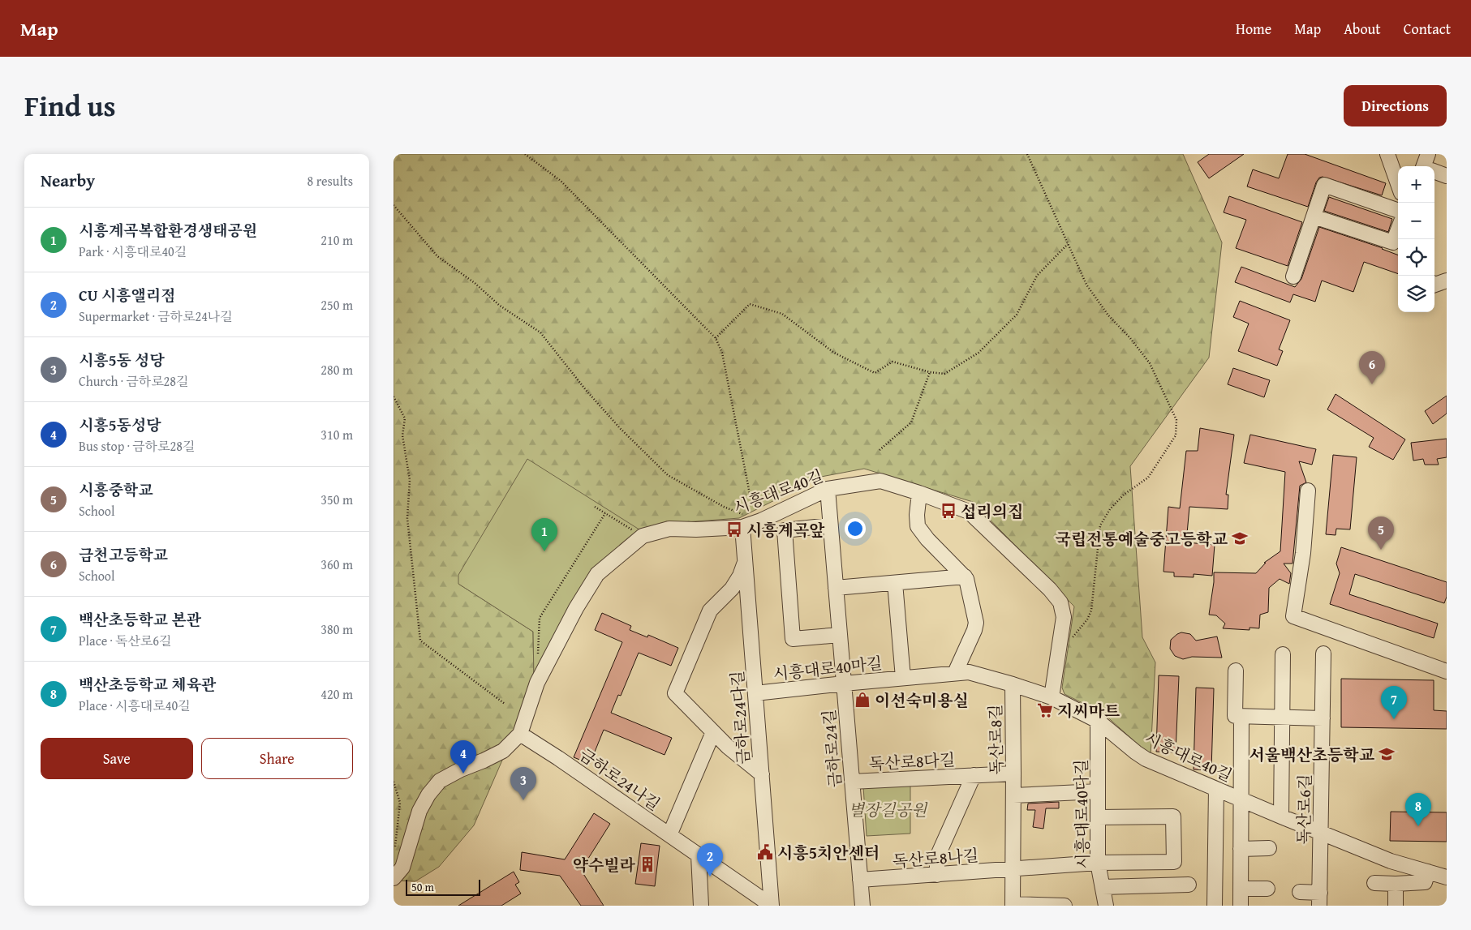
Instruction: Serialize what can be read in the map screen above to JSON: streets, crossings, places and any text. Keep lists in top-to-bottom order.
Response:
{
  "streets": {
    "street": [
      "시흥대로40길",
      "시흥대로40마길",
      "금하로24다길",
      "독산로8길",
      "금하로24길",
      "독산로8다길",
      "금하로24나길",
      "독산로6길",
      "시흥대로40다길",
      "독산로8나길"
    ]
  },
  "crossings": [
    ["시흥대로40길", "시흥대로40마길"],
    ["시흥대로40길", "금하로24다길"],
    ["시흥대로40길", "금하로24길"],
    ["시흥대로40길", "금하로24나길"],
    ["시흥대로40길", "독산로6길"],
    ["시흥대로40길", "시흥대로40다길"],
    ["시흥대로40마길", "금하로24다길"],
    ["시흥대로40마길", "독산로8길"],
    ["시흥대로40마길", "금하로24길"],
    ["금하로24다길", "금하로24나길"],
    ["독산로8길", "독산로8다길"],
    ["독산로8길", "시흥대로40다길"],
    ["독산로8길", "독산로8나길"],
    ["금하로24길", "독산로8다길"],
    ["금하로24길", "독산로8나길"],
    ["독산로8다길", "독산로8나길"]
  ],
  "parks": ["별장길공원"],
  "places": {
    "bus stop": ["섭리의집", "시흥계곡앞"],
    "school or university": ["국립전통예술중고등학교", "서울백산초등학교"],
    "shop": ["이선숙미용실"],
    "supermarket": ["지씨마트"],
    "public building": ["시흥5치안센터"],
    "building": ["약수빌라"]
  },
  "scale_bar": "50 m",
  "page": {
    "header": "Map",
    "nav": [
      "Home",
      "Map",
      "About",
      "Contact"
    ],
    "title": "Find us",
    "buttons": [
      "Directions",
      ["Save", "Share"]
    ],
    "heading": ["Nearby", "8 results"],
    "map_buttons": ["+", "−"],
    "list": [
      {
        "mark": "1",
        "name": "시흥계곡복합환경생태공원",
        "note": "Park · 시흥대로40길",
        "value": "210 m"
      },
      {
        "mark": "2",
        "name": "CU 시흥앨리점",
        "note": "Supermarket · 금하로24나길",
        "value": "250 m"
      },
      {
        "mark": "3",
        "name": "시흥5동 성당",
        "note": "Church · 금하로28길",
        "value": "280 m"
      },
      {
        "mark": "4",
        "name": "시흥5동성당",
        "note": "Bus stop · 금하로28길",
        "value": "310 m"
      },
      {
        "mark": "5",
        "name": "시흥중학교",
        "note": "School",
        "value": "350 m"
      },
      {
        "mark": "6",
        "name": "금천고등학교",
        "note": "School",
        "value": "360 m"
      },
      {
        "mark": "7",
        "name": "백산초등학교 본관",
        "note": "Place · 독산로6길",
        "value": "380 m"
      },
      {
        "mark": "8",
        "name": "백산초등학교 체육관",
        "note": "Place · 시흥대로40길",
        "value": "420 m"
      }
    ],
    "pins": [
      "6",
      "5",
      "1",
      "7",
      "4",
      "3",
      "8",
      "2"
    ],
    "scale": "50 m"
  }
}
